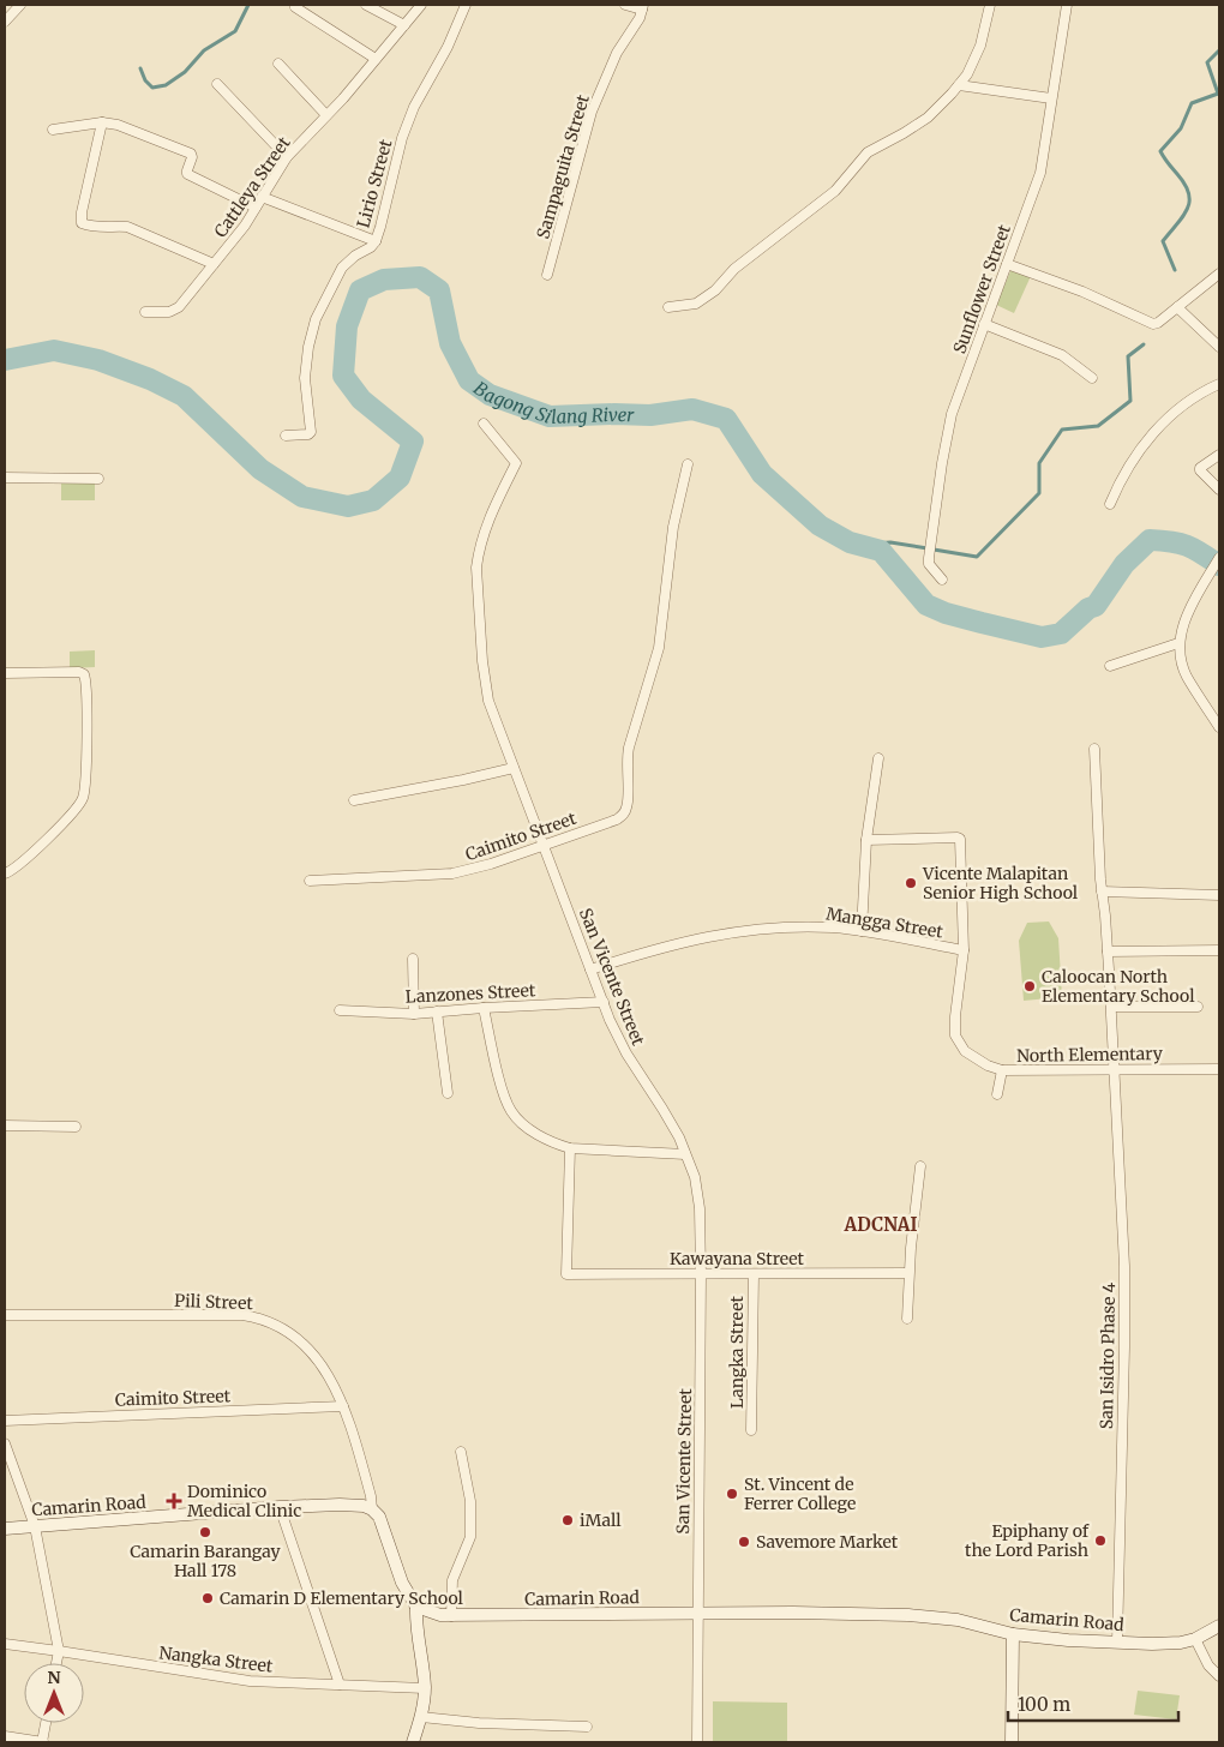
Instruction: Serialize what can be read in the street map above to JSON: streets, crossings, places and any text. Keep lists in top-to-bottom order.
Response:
{
  "streets": {
    "main road": ["Camarin Road"],
    "street": [
      "Sampaguita Street",
      "Lirio Street",
      "Cattleya Street",
      "Sunflower Street",
      "Caimito Street",
      "Mangga Street",
      "San Vicente Street",
      "Lanzones Street",
      "North Elementary",
      "Kawayana Street",
      "Pili Street",
      "Langka Street",
      "San Isidro Phase 4",
      "Nangka Street"
    ]
  },
  "crossings": [
    ["Caimito Street", "San Vicente Street"],
    ["Caimito Street", "Pili Street"],
    ["Mangga Street", "San Vicente Street"],
    ["Mangga Street", "North Elementary"],
    ["San Vicente Street", "Lanzones Street"],
    ["San Vicente Street", "Kawayana Street"],
    ["San Vicente Street", "Camarin Road"],
    ["North Elementary", "San Isidro Phase 4"],
    ["Kawayana Street", "Langka Street"],
    ["Pili Street", "Camarin Road"],
    ["San Isidro Phase 4", "Camarin Road"]
  ],
  "districts": ["ADCNAI"],
  "water": ["Bagong Silang River"],
  "places": {
    "other": [
      "Vicente Malapitan Senior High School",
      "Caloocan North Elementary School",
      "St. Vincent de Ferrer College",
      "iMall",
      "Camarin Barangay Hall 178",
      "Epiphany of the Lord Parish",
      "Savemore Market",
      "Camarin D Elementary School"
    ],
    "health": ["Dominico Medical Clinic"]
  },
  "scale_bar": "100 m",
  "north": "top"
}
